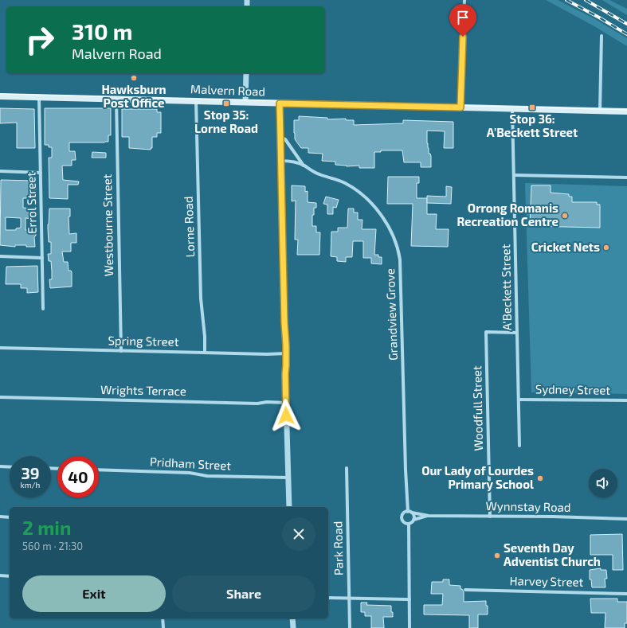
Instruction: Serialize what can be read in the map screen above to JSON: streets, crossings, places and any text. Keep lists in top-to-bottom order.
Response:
{
  "streets": {
    "main road": ["Malvern Road"],
    "street": [
      "Errol Street",
      "Westbourne Street",
      "Lorne Road",
      "A'Beckett Street",
      "Grandview Grove",
      "Spring Street",
      "Sydney Street",
      "Wrights Terrace",
      "Woodfull Street",
      "Pridham Street",
      "Wynnstay Road",
      "Park Road",
      "Harvey Street"
    ]
  },
  "crossings": [
    ["Malvern Road", "Errol Street"],
    ["Malvern Road", "Westbourne Street"],
    ["Malvern Road", "Lorne Road"],
    ["Malvern Road", "A'Beckett Street"],
    ["Westbourne Street", "Spring Street"],
    ["Lorne Road", "Spring Street"],
    ["A'Beckett Street", "Sydney Street"],
    ["A'Beckett Street", "Woodfull Street"],
    ["Grandview Grove", "Wynnstay Road"],
    ["Woodfull Street", "Wynnstay Road"]
  ],
  "places": {
    "other": [
      "Hawksburn Post Office",
      "Orrong Romanis Recreation Centre",
      "Cricket Nets",
      "Our Lady of Lourdes Primary School",
      "Seventh Day Adventist Church"
    ],
    "transit": ["Stop 35: Lorne Road", "Stop 36: A'Beckett Street"]
  },
  "page": {
    "turn": ["310 m", "Malvern Road"],
    "speed": "39 km/h",
    "limit": "40",
    "heading": ["2 min", "560 m · 21:30"],
    "buttons": ["Exit", "Share"]
  }
}
